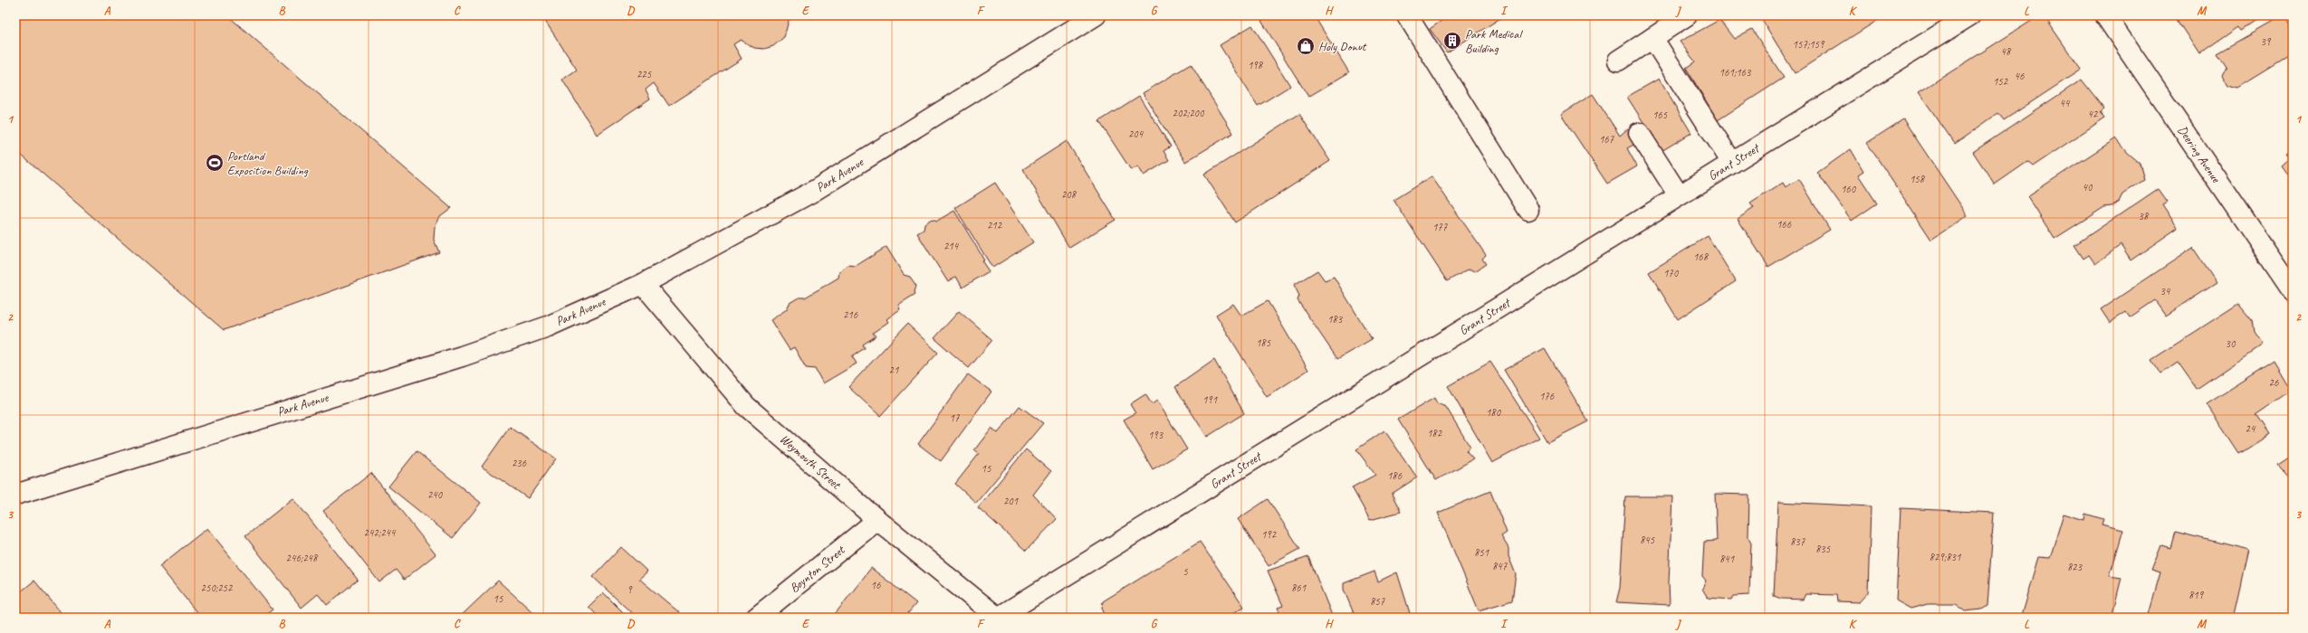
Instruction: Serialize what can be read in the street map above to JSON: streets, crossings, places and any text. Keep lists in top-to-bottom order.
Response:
{
  "streets": {
    "street": [
      "Deering Avenue",
      "Grant Street",
      "Park Avenue",
      "Weymouth Street",
      "Boynton Street"
    ]
  },
  "crossings": [
    ["Grant Street", "Weymouth Street"],
    ["Park Avenue", "Weymouth Street"],
    ["Weymouth Street", "Boynton Street"]
  ],
  "places": {
    "building": ["Park Medical Building"],
    "shop": ["Holy Donut"],
    "sports": ["Portland Exposition Building"]
  },
  "house_numbers": [
    "39",
    "157;159",
    "48",
    "198",
    "161;163",
    "225",
    "46",
    "152",
    "44",
    "202;200",
    "42",
    "165",
    "204",
    "167",
    "158",
    "40",
    "160",
    "208",
    "38",
    "166",
    "212",
    "177",
    "214",
    "168",
    "170",
    "34",
    "216",
    "183",
    "185",
    "30",
    "21",
    "26",
    "176",
    "191",
    "180",
    "17",
    "24",
    "182",
    "193",
    "236",
    "15",
    "186",
    "240",
    "201",
    "242;244",
    "192",
    "845",
    "837",
    "835",
    "851",
    "829;831",
    "246;248",
    "841",
    "847",
    "823",
    "5",
    "16",
    "250;252",
    "861",
    "9",
    "819",
    "15",
    "857"
  ],
  "grid": {
    "columns": [
      "A",
      "B",
      "C",
      "D",
      "E",
      "F",
      "G",
      "H",
      "I",
      "J",
      "K",
      "L",
      "M"
    ],
    "rows": ["1", "2", "3"]
  }
}
